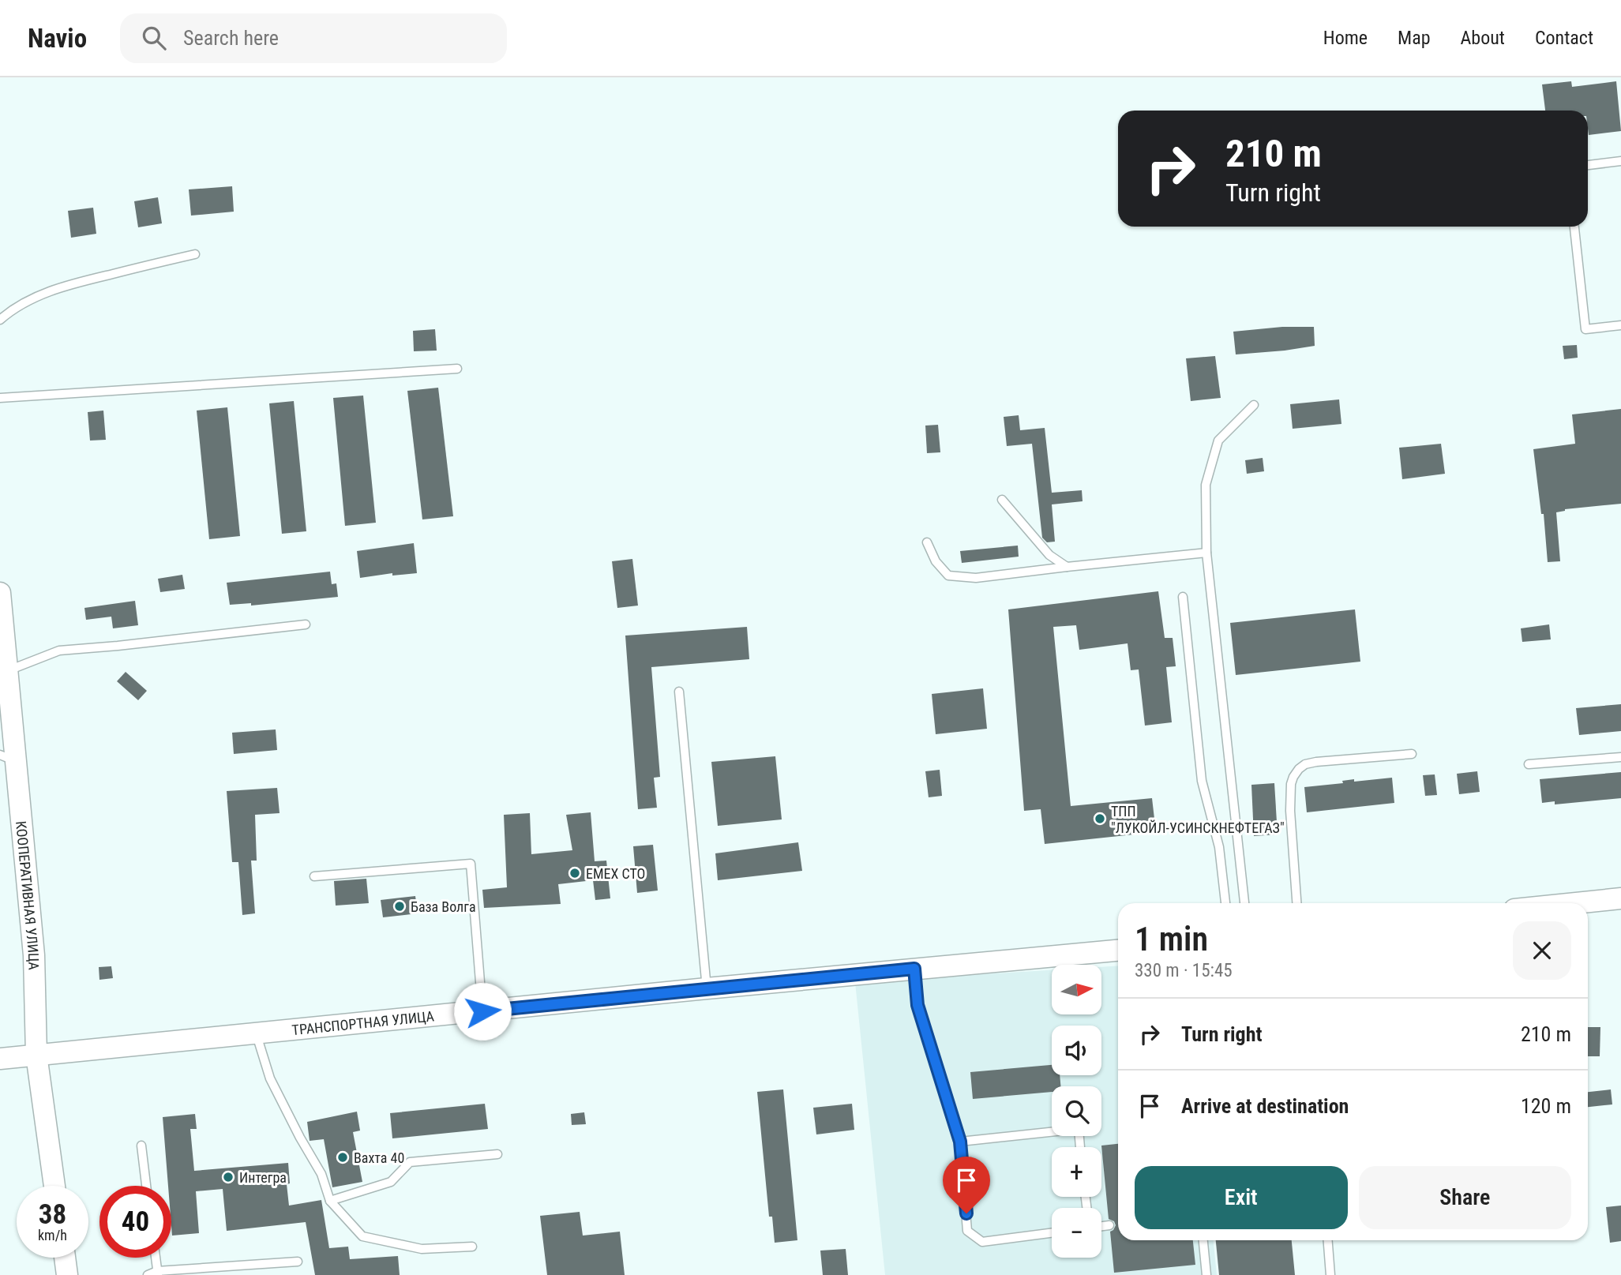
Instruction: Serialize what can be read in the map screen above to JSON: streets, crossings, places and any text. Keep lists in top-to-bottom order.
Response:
{
  "streets": {
    "street": ["КООПЕРАТИВНАЯ УЛИЦА", "ТРАНСПОРТНАЯ УЛИЦА"]
  },
  "crossings": [
    ["КООПЕРАТИВНАЯ УЛИЦА", "ТРАНСПОРТНАЯ УЛИЦА"]
  ],
  "places": [
    "ТПП \"ЛУКОЙЛ-УСИНСКНЕФТЕГАЗ\"",
    "EMEX СТО",
    "База Волга",
    "Вахта 40",
    "Интегра"
  ],
  "north": "right",
  "page": {
    "header": "Navio",
    "search": "Search here",
    "nav": [
      "Home",
      "Map",
      "About",
      "Contact"
    ],
    "turn": ["210 m", "Turn right"],
    "heading": ["1 min", "330 m · 15:45"],
    "map_buttons": ["+", "−"],
    "list": [
      {
        "name": "Turn right",
        "value": "210 m"
      },
      {
        "name": "Arrive at destination",
        "value": "120 m"
      }
    ],
    "buttons": ["Exit", "Share"],
    "speed": "38 km/h",
    "limit": "40"
  }
}
